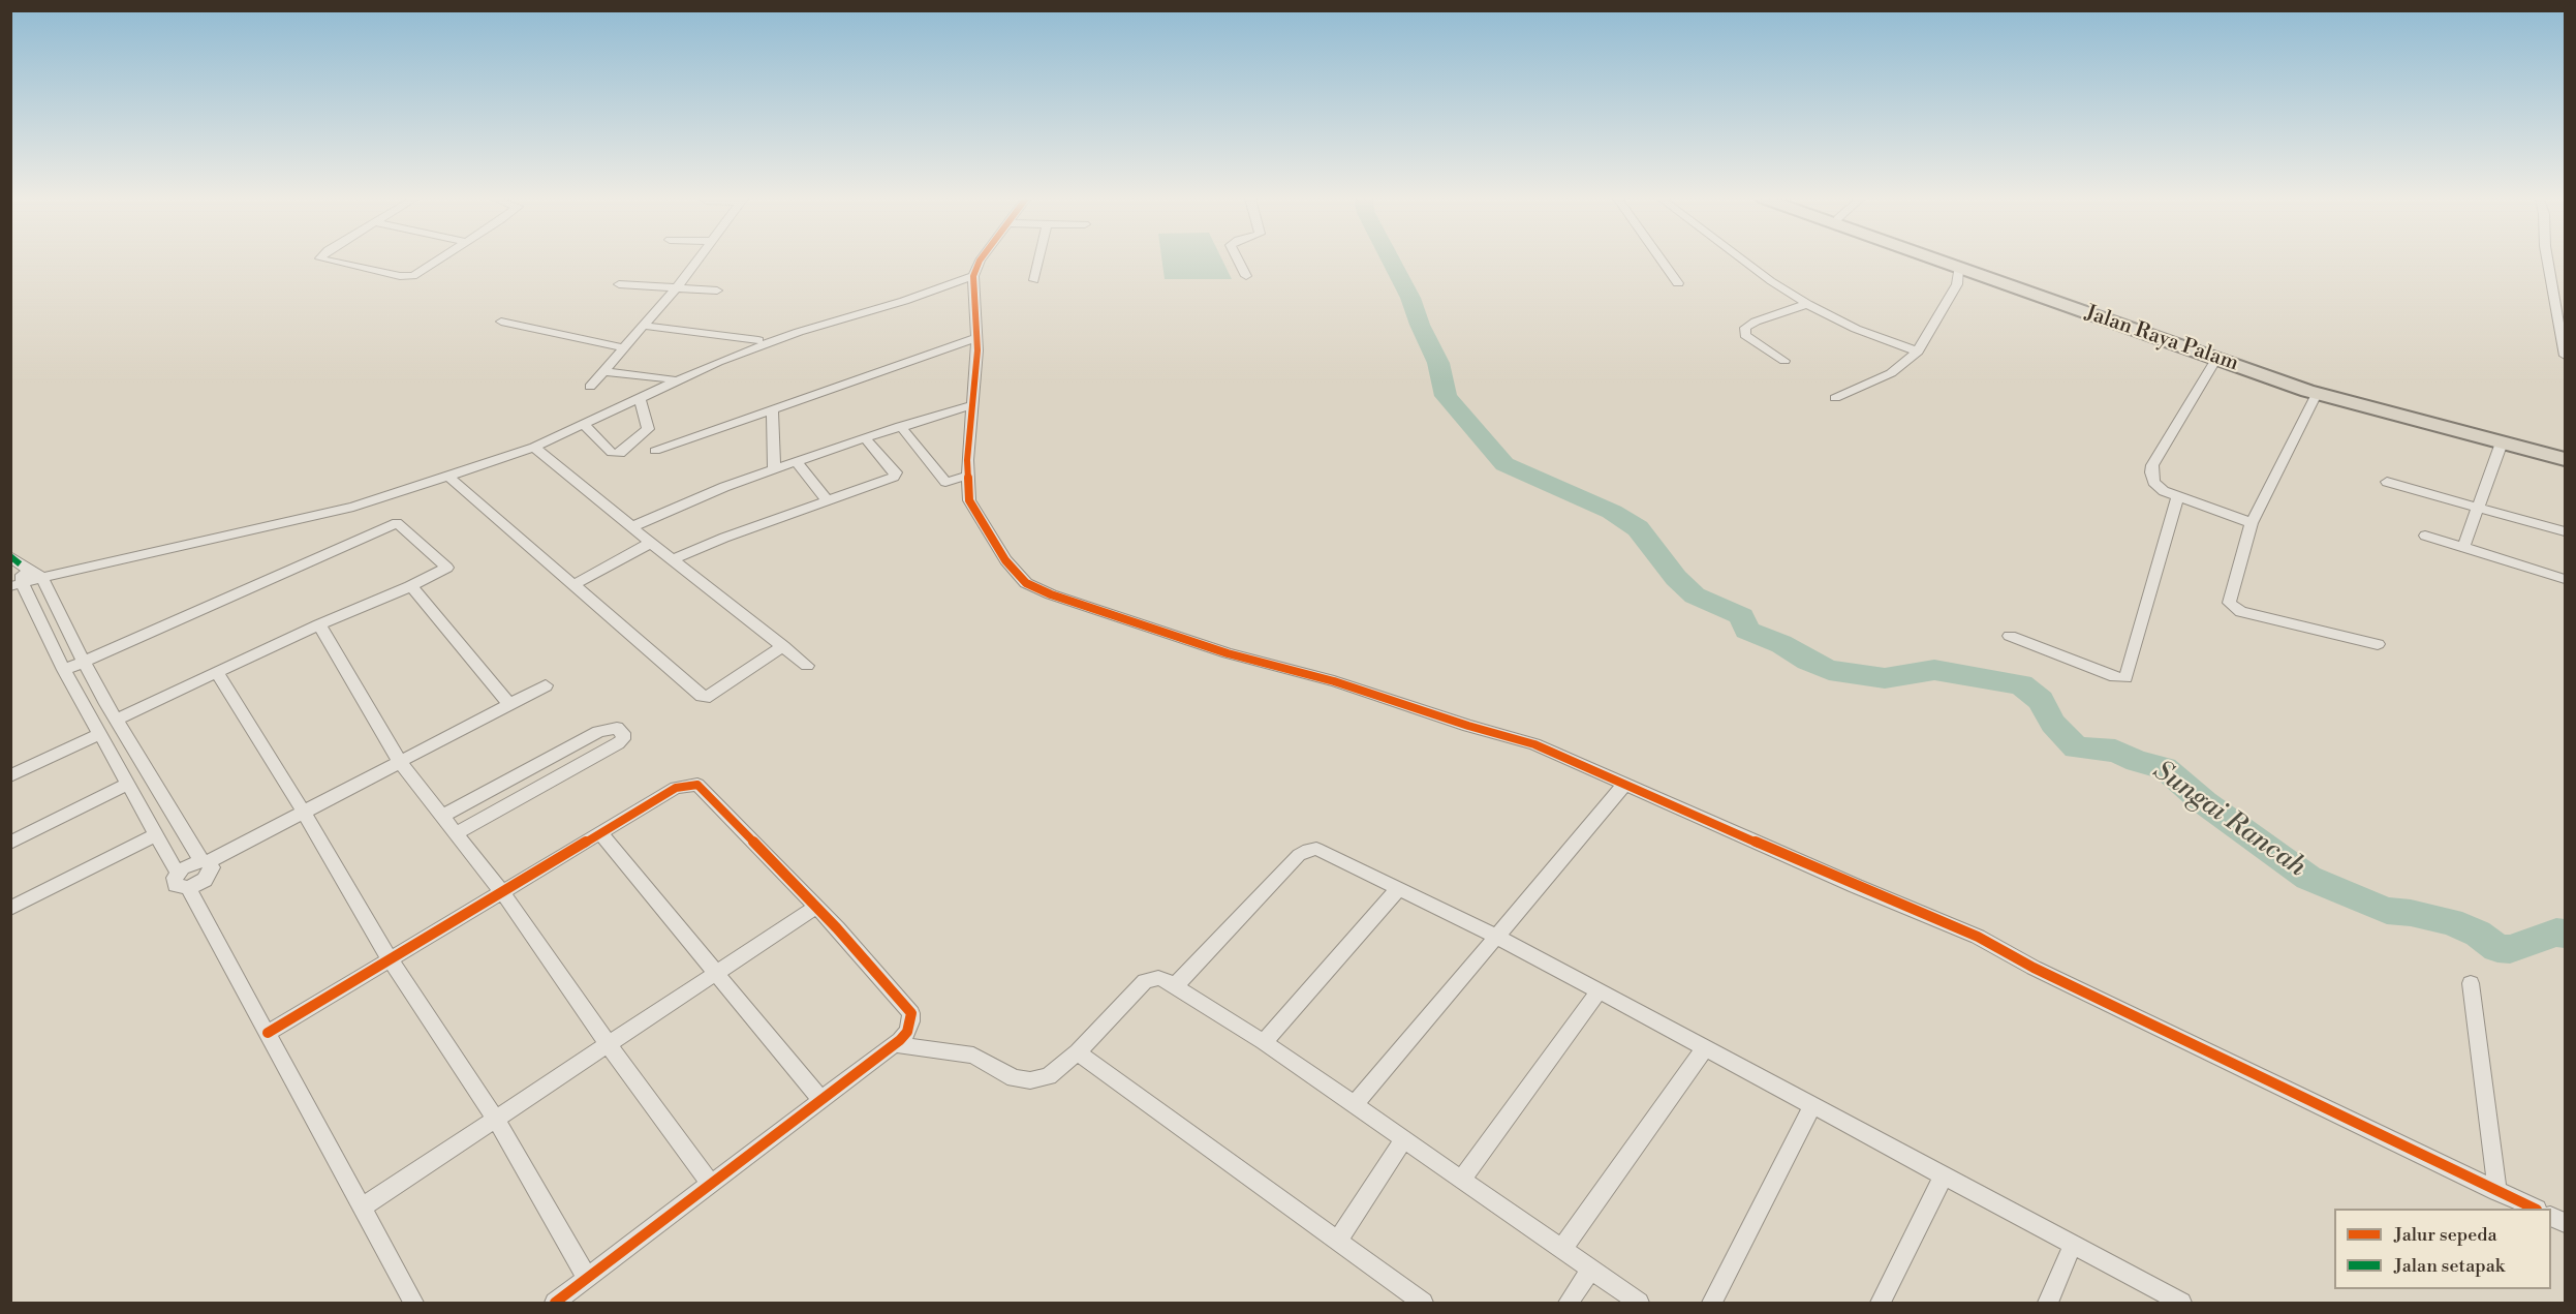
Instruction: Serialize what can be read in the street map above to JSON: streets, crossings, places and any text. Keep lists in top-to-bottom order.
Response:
{
  "streets": {
    "main road": ["Jalan Raya Palam"]
  },
  "water": ["Sungai Rancah"],
  "legend": ["Jalur sepeda", "Jalan setapak"]
}
